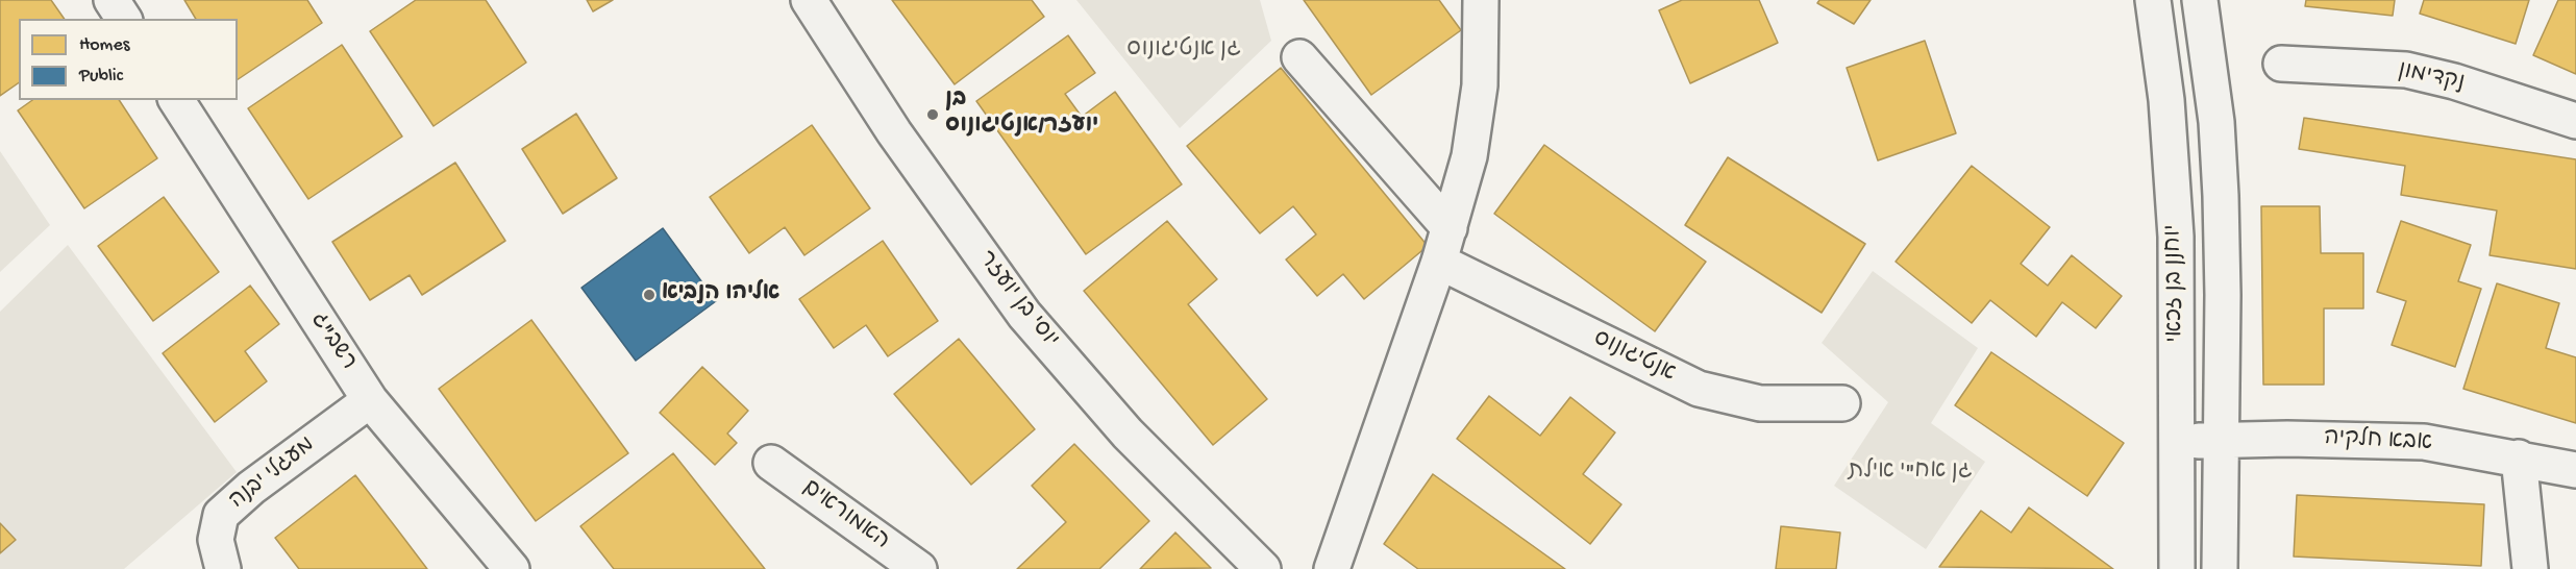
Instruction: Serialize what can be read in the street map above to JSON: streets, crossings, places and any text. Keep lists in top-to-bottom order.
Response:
{
  "streets": {
    "street": [
      "נקדימון",
      "יוחנן בן זכאי",
      "יוסי בן יועזר",
      "רשב\"ג",
      "אנטיגונוס",
      "אבא חלקיה",
      "מעגלי יבנה",
      "האמוראים"
    ]
  },
  "crossings": [
    ["יוחנן בן זכאי", "אבא חלקיה"],
    ["רשב\"ג", "מעגלי יבנה"]
  ],
  "parks": ["גן אנטיגונוס", "גן אח\"י אילת"],
  "places": ["בן יועזר/אנטיגונוס", "אליהו הנביא"],
  "legend": ["Homes", "Public"]
}
